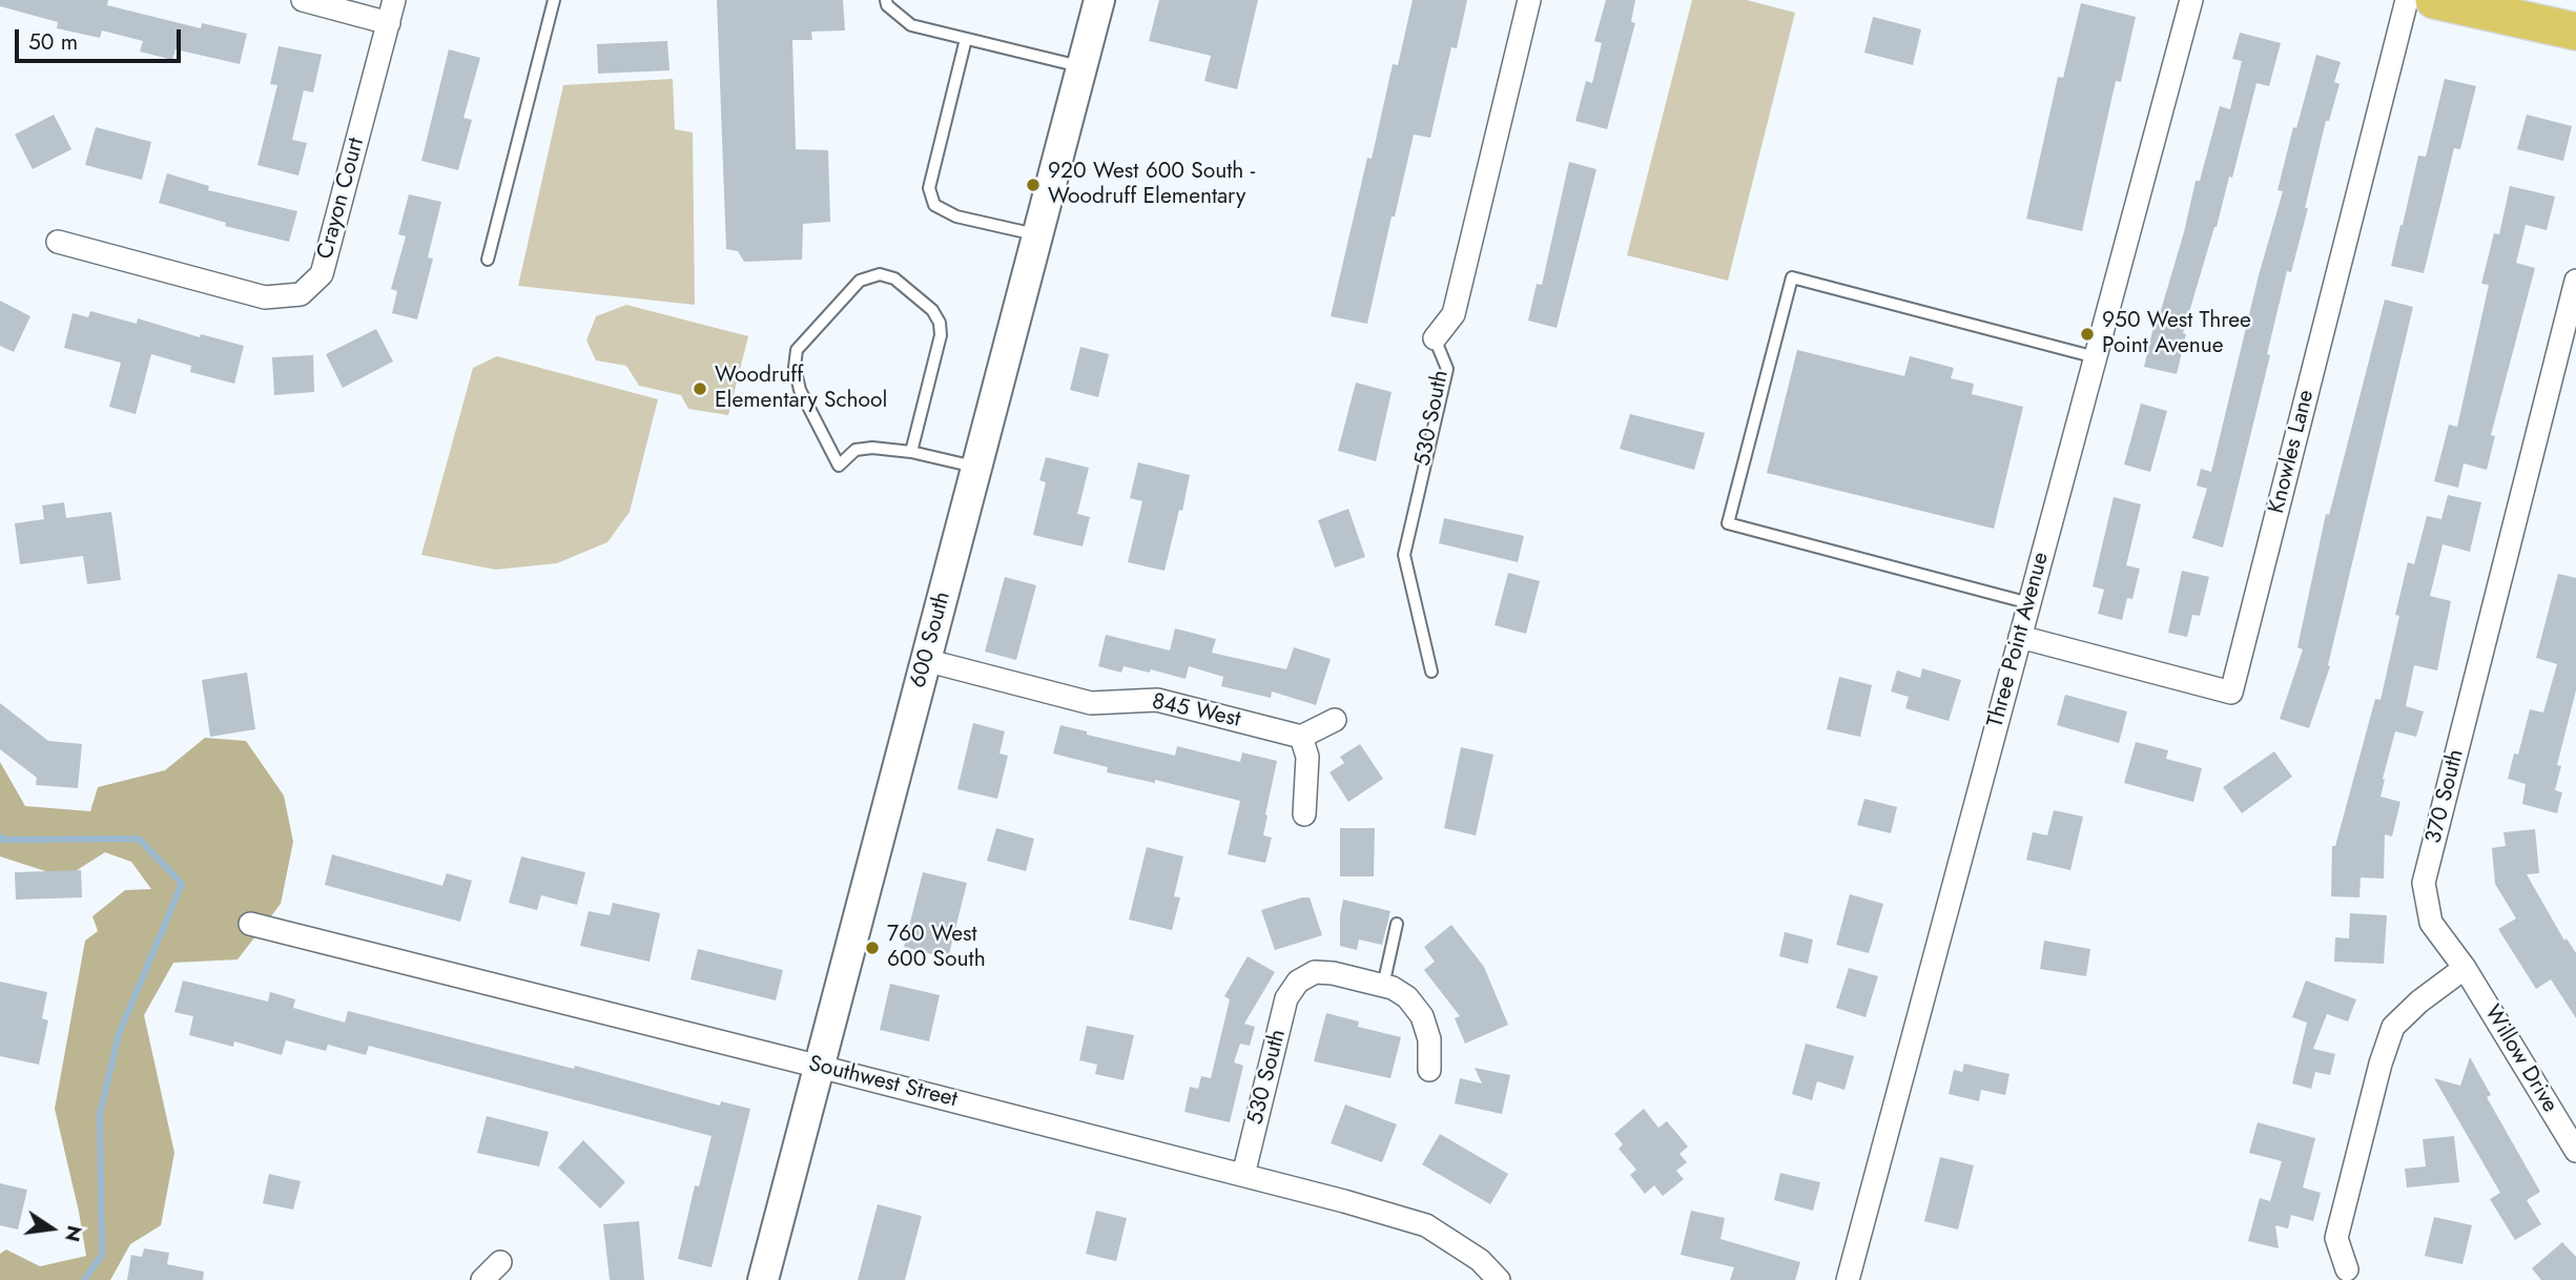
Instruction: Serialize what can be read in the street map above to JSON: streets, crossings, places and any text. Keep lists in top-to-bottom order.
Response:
{
  "streets": {
    "street": [
      "Crayon Court",
      "530 South",
      "Knowles Lane",
      "600 South",
      "Three Point Avenue",
      "845 West",
      "370 South",
      "Willow Drive",
      "Southwest Street"
    ]
  },
  "crossings": [
    ["530 South", "Southwest Street"],
    ["Knowles Lane", "Three Point Avenue"],
    ["600 South", "845 West"],
    ["600 South", "Southwest Street"],
    ["370 South", "Willow Drive"]
  ],
  "places": [
    "920 West 600 South - Woodruff Elementary",
    "950 West Three Point Avenue",
    "Woodruff Elementary School",
    "760 West 600 South"
  ],
  "scale_bar": "50 m",
  "north": "right"
}
